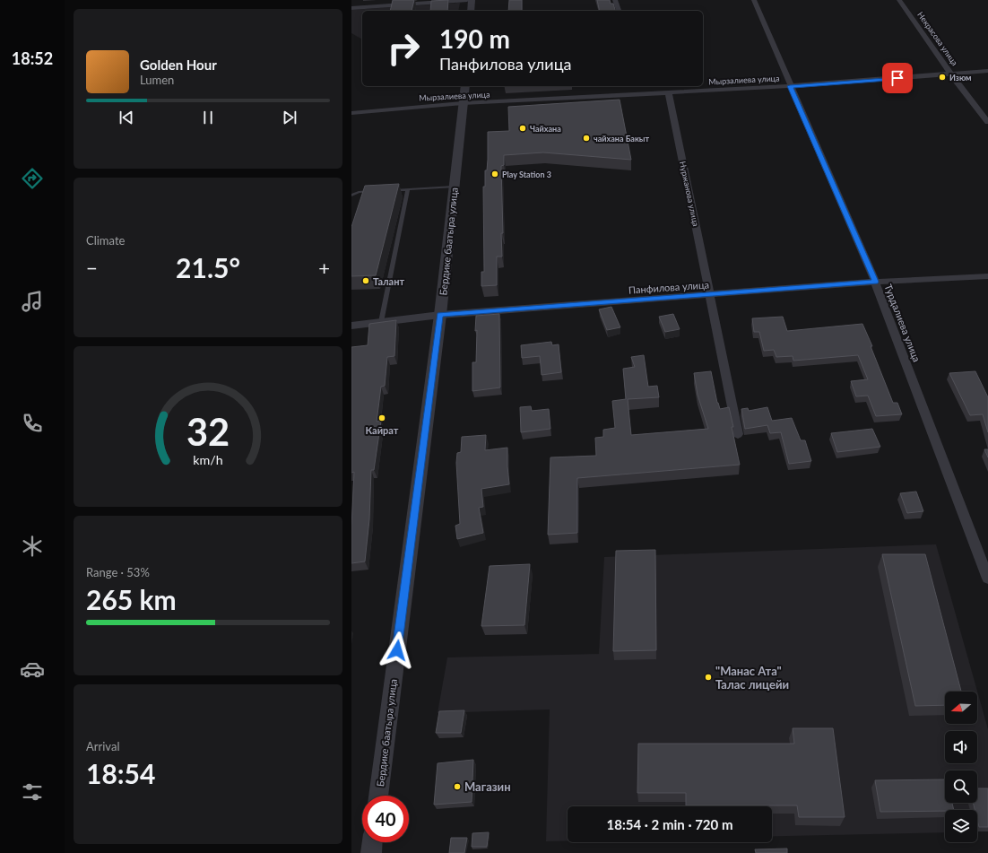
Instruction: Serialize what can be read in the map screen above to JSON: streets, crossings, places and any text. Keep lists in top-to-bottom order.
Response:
{
  "streets": {
    "street": [
      "Некрасова улица",
      "Мырзалиева улица",
      "Нуржанова улица",
      "Бердике баатыра улица",
      "Панфилова улица",
      "Турдалиева улица"
    ]
  },
  "crossings": [
    ["Некрасова улица", "Мырзалиева улица"],
    ["Мырзалиева улица", "Нуржанова улица"],
    ["Мырзалиева улица", "Бердике баатыра улица"],
    ["Мырзалиева улица", "Турдалиева улица"],
    ["Нуржанова улица", "Панфилова улица"],
    ["Бердике баатыра улица", "Панфилова улица"],
    ["Панфилова улица", "Турдалиева улица"]
  ],
  "places": [
    "Изюм",
    "Чайхана",
    "чайхана Бакыт",
    "Play Station 3",
    "Талант",
    "Кайрат",
    "\"Манас Ата\" Талас лицейи",
    "Магазин"
  ],
  "north": "left",
  "page": {
    "tabs": "18:52",
    "turn": ["190 m", "Панфилова улица"],
    "song": ["Golden Hour", "Lumen"],
    "tile": [
      "Climate",
      ["Range · 53%", "265 km"],
      ["Arrival", "18:54"]
    ],
    "heat": ["−", "21.5°", "+"],
    "limit": "40",
    "trip": "18:54 · 2 min · 720 m",
    "gauge": ["32", "km/h"]
  }
}
